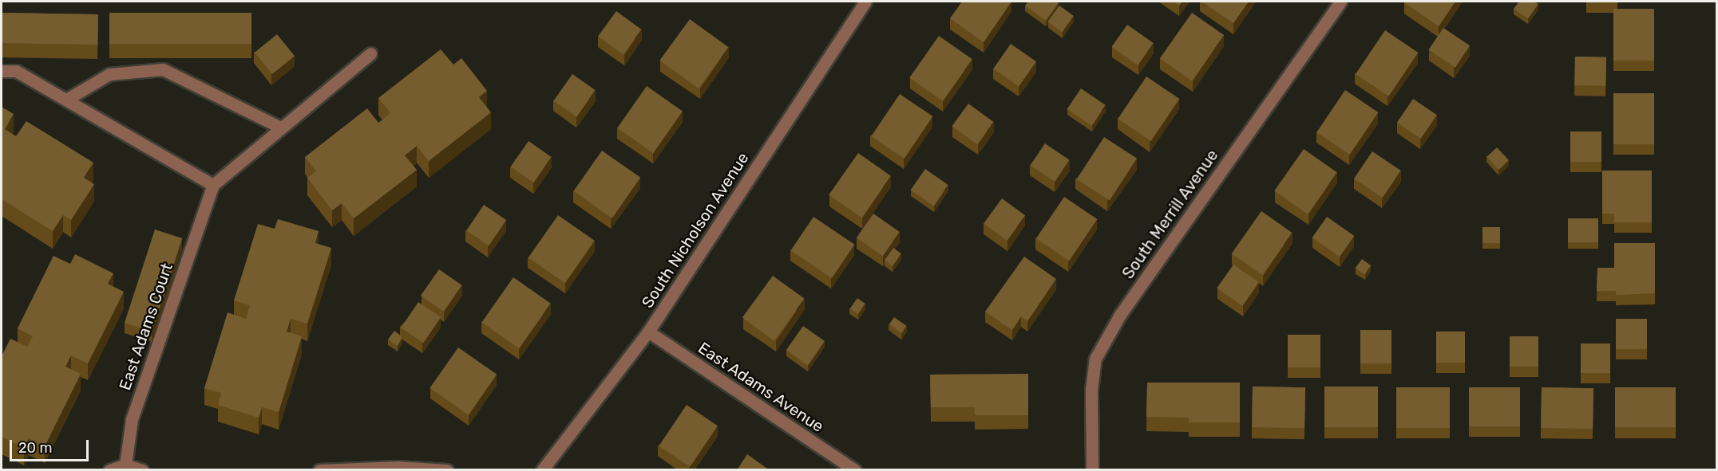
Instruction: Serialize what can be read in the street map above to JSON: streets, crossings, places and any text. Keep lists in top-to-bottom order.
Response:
{
  "streets": {
    "street": [
      "South Merrill Avenue",
      "South Nicholson Avenue",
      "East Adams Court",
      "East Adams Avenue"
    ]
  },
  "crossings": [
    ["South Nicholson Avenue", "East Adams Avenue"]
  ],
  "scale_bar": "20 m"
}
